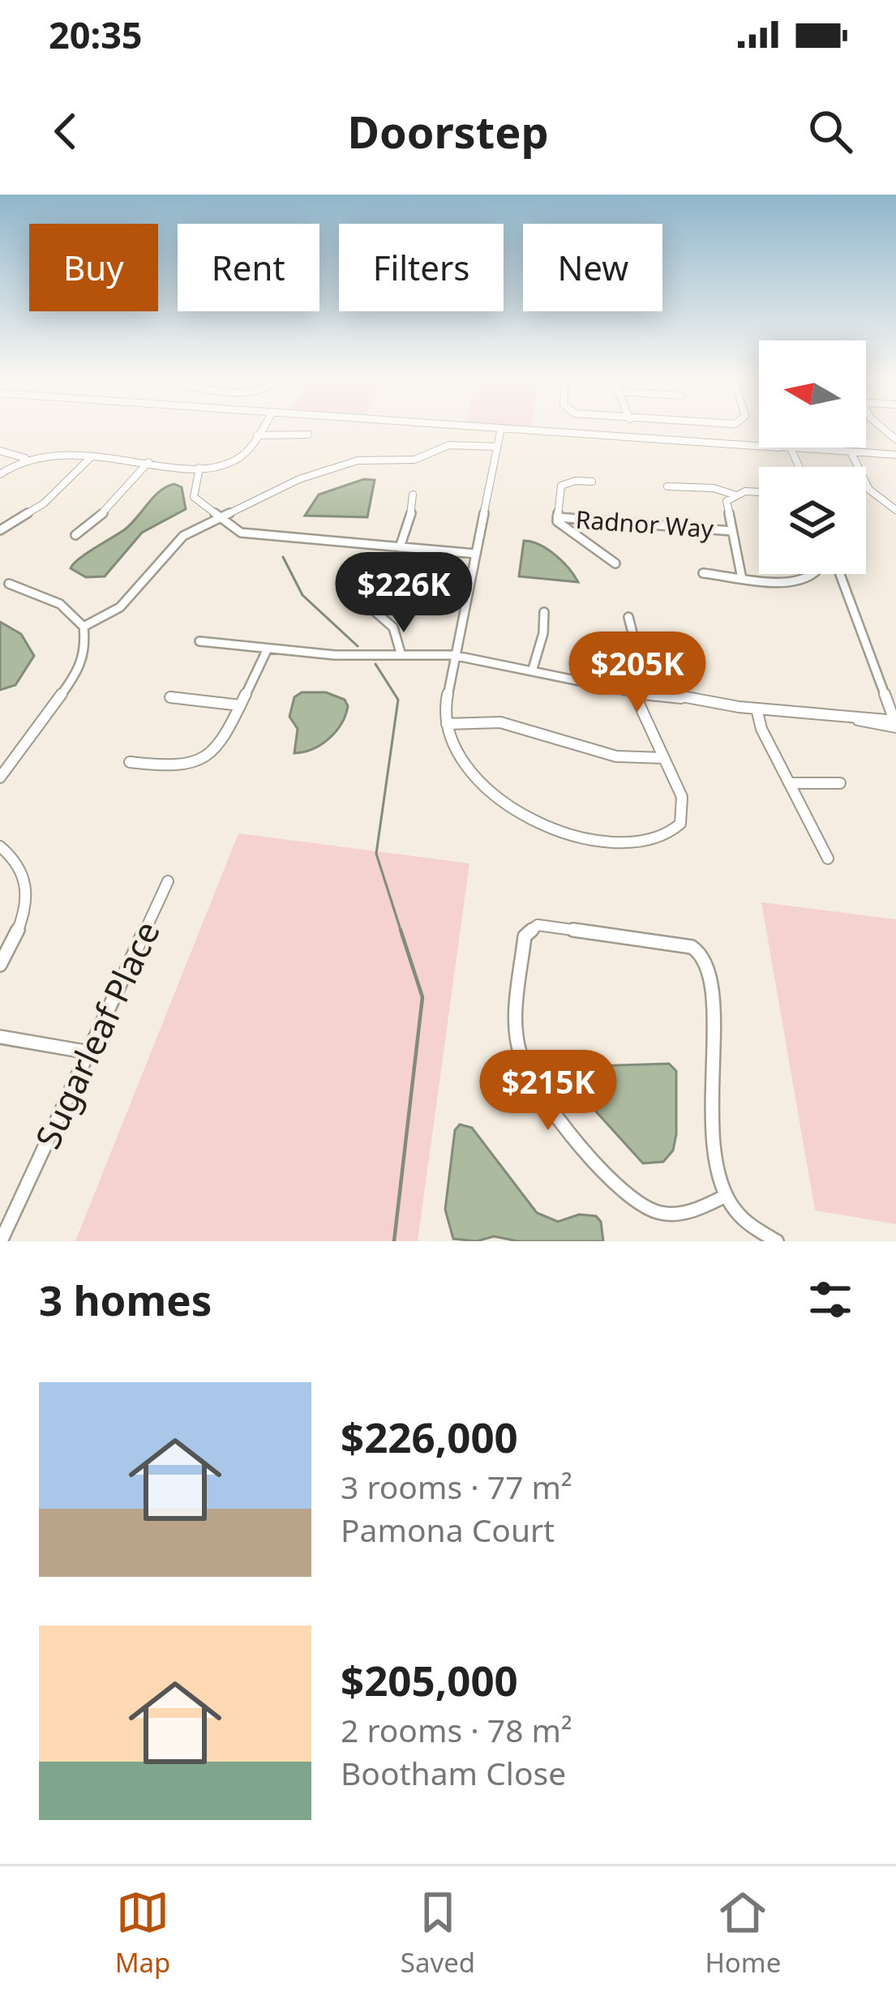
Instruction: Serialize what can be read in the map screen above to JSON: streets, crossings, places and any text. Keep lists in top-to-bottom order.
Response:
{
  "streets": {
    "street": ["Radnor Way", "Sugarleaf Place"]
  },
  "north": "left",
  "page": {
    "status": "20:35",
    "header": "Doorstep",
    "chip": [
      "Buy",
      "Rent",
      "Filters",
      "New"
    ],
    "price": ["$226K", "$205K", "$215K"],
    "heading": "3 homes",
    "list": [
      {
        "name": "$226,000",
        "note": "3 rooms · 77 m² · Pamona Court"
      },
      {
        "name": "$205,000",
        "note": "2 rooms · 78 m² · Bootham Close"
      }
    ],
    "tabs": ["Map", "Saved", "Home"]
  }
}
